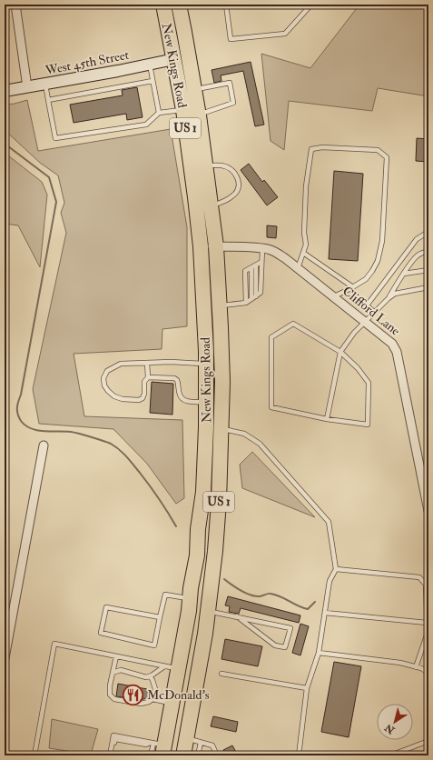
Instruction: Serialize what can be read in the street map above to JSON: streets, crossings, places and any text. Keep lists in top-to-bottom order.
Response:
{
  "streets": {
    "highway": ["New Kings Road", "US 1"],
    "street": ["West 45th Street", "Clifford Lane"]
  },
  "crossings": [
    ["West 45th Street", "New Kings Road"],
    ["New Kings Road", "Clifford Lane"]
  ],
  "places": {
    "restaurant": ["McDonald's"]
  },
  "north": "bottom left"
}
